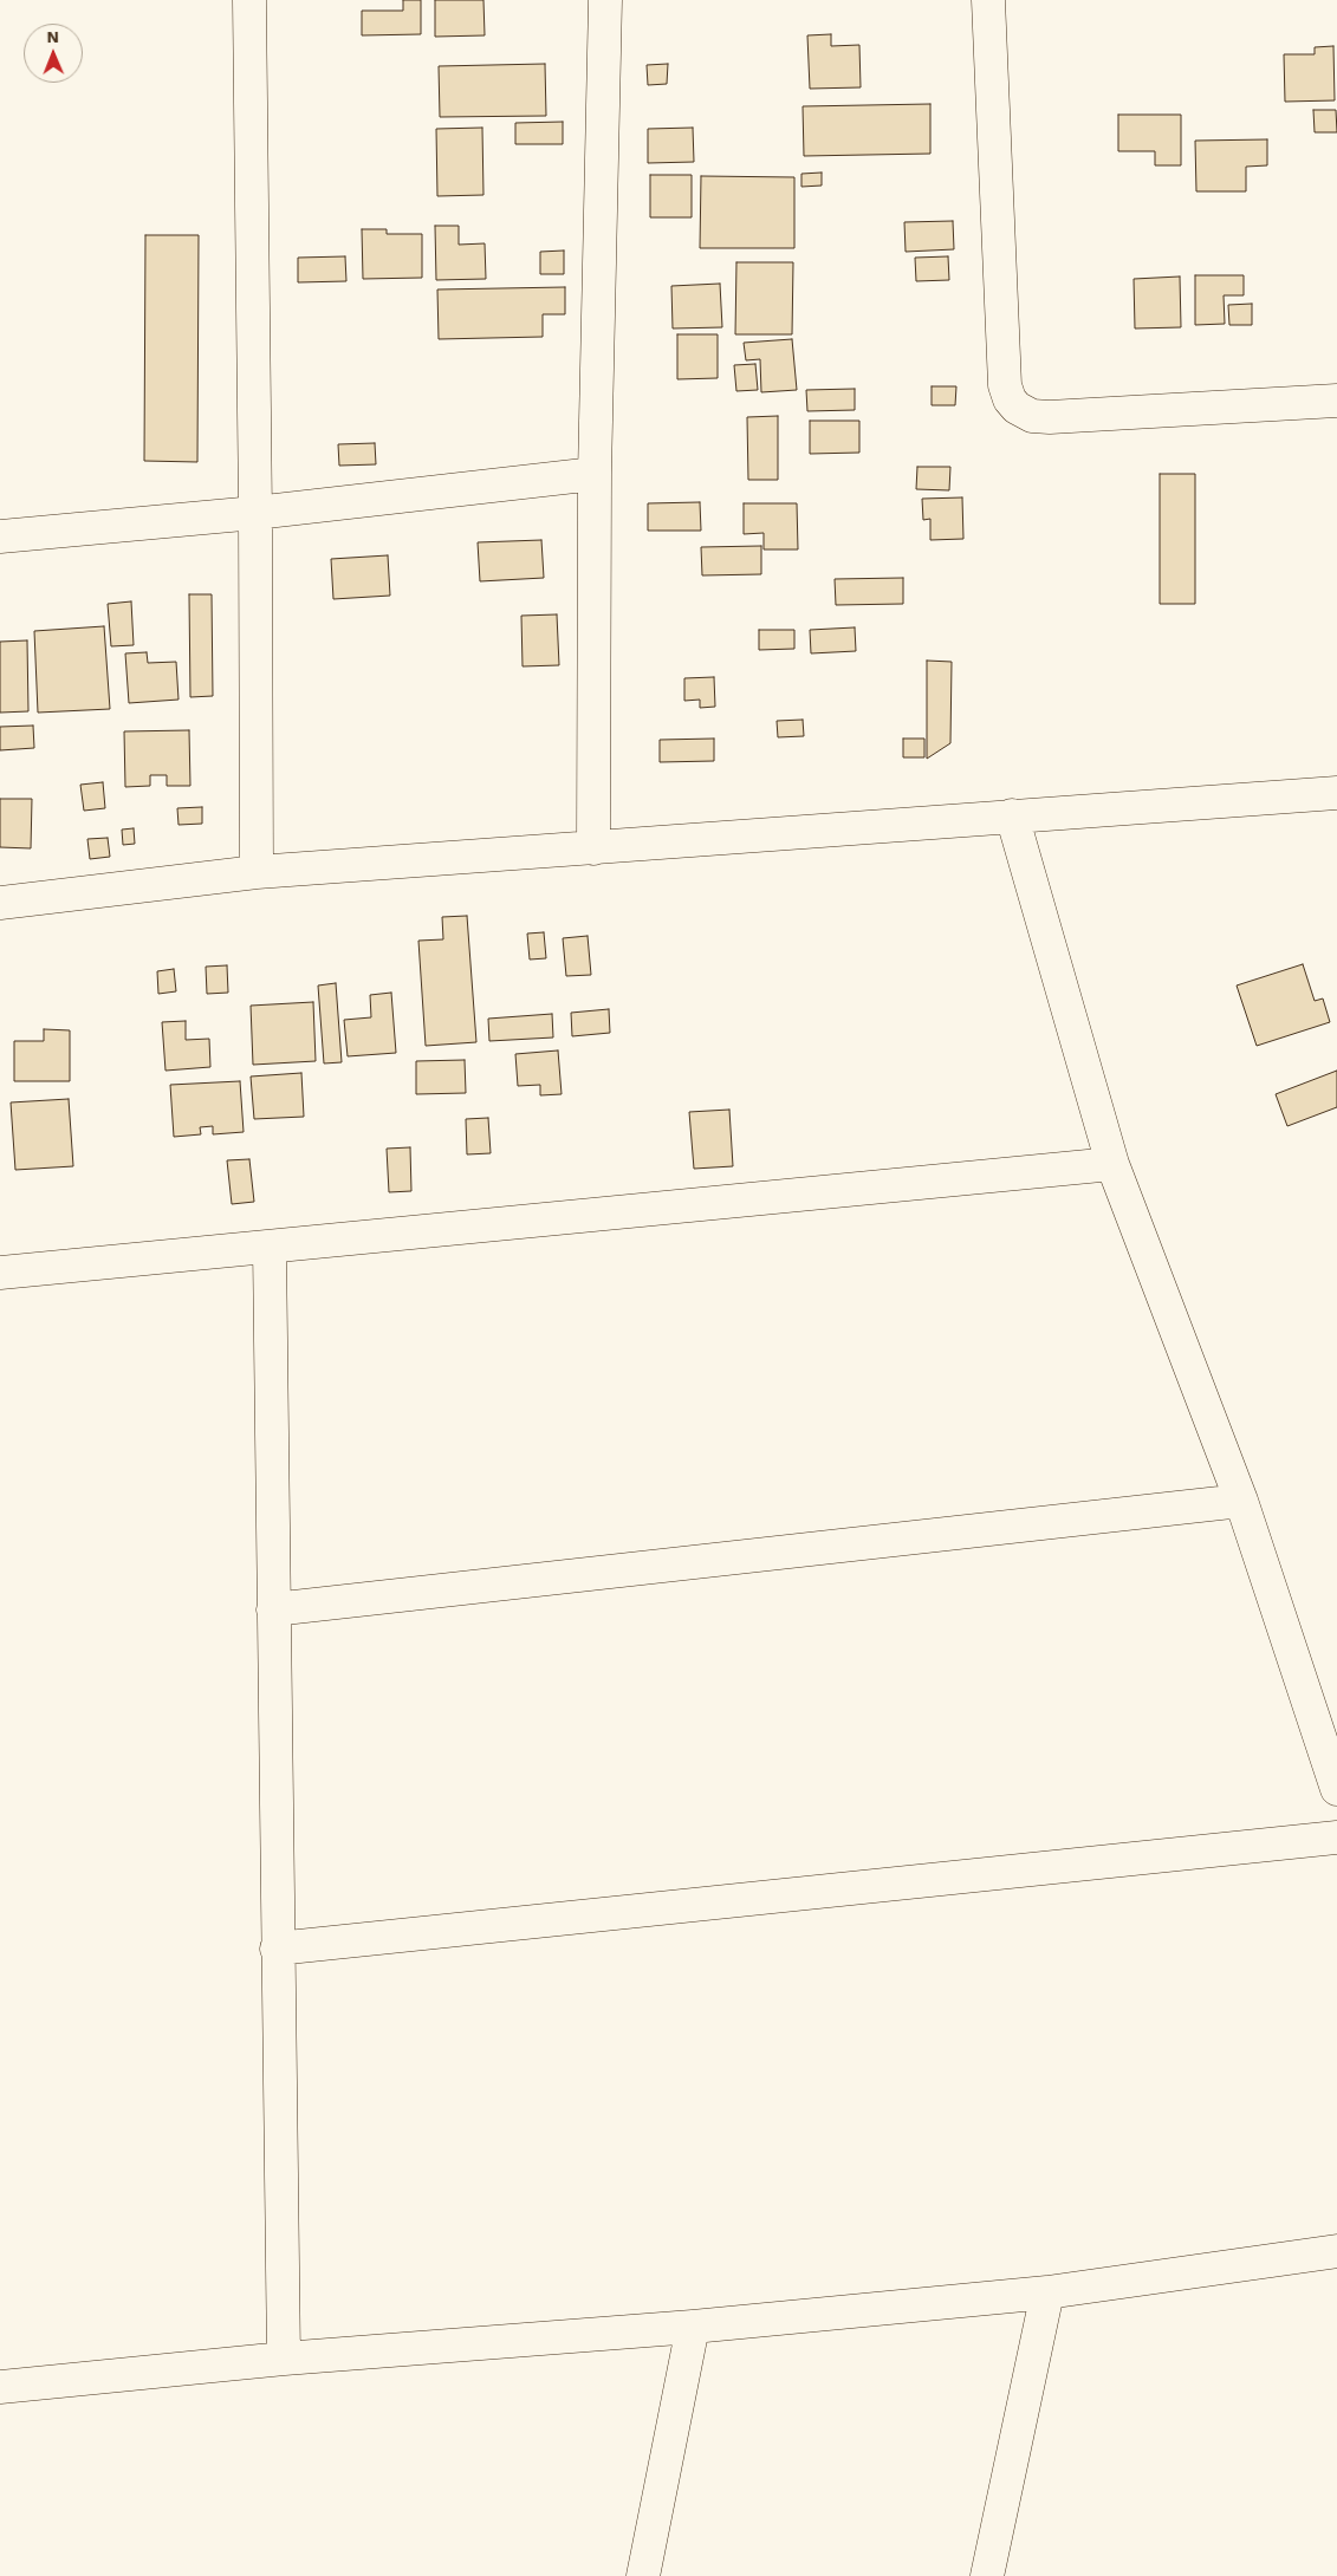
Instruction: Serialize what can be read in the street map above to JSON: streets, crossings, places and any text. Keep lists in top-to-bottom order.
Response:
{
  "north": "top"
}
